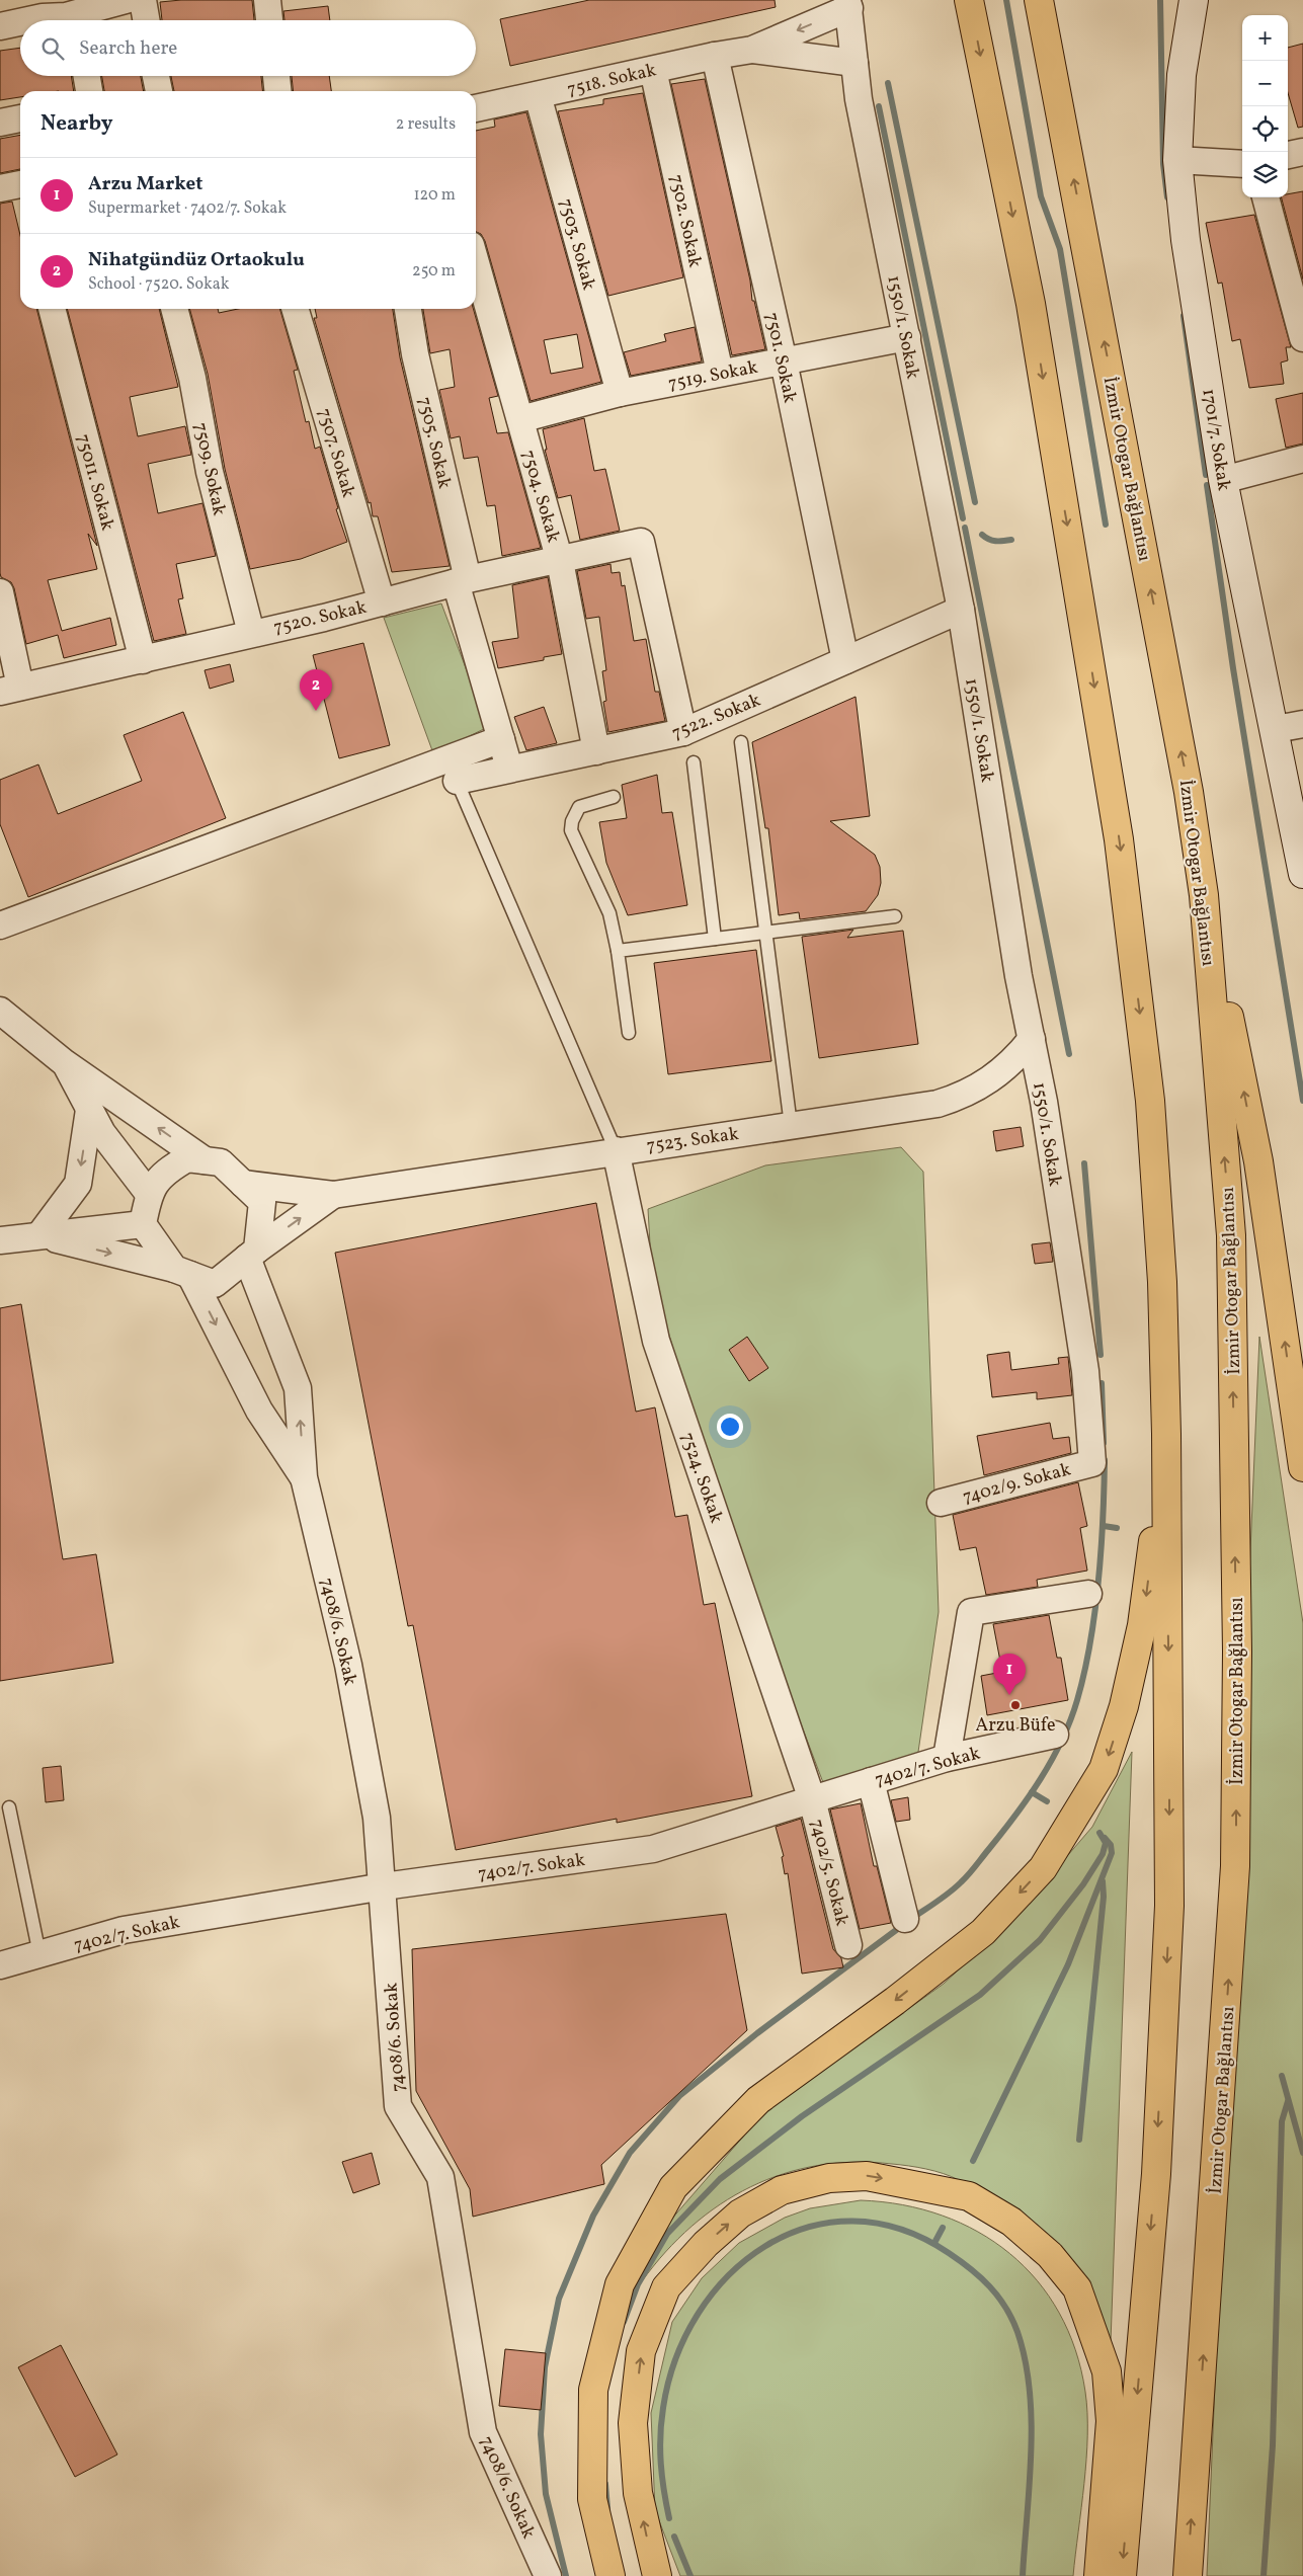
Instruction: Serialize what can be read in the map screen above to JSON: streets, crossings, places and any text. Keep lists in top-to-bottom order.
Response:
{
  "streets": {
    "highway": ["İzmir Otogar Bağlantısı"],
    "street": [
      "7518. Sokak",
      "7502. Sokak",
      "7503. Sokak",
      "1550/1. Sokak",
      "7501. Sokak",
      "7519. Sokak",
      "1701/7. Sokak",
      "7505. Sokak",
      "7507. Sokak",
      "7509. Sokak",
      "75011. Sokak",
      "7504. Sokak",
      "7520. Sokak",
      "7522. Sokak",
      "7523. Sokak",
      "7524. Sokak",
      "7402/9. Sokak",
      "7408/6. Sokak",
      "7402/7. Sokak",
      "7402/5. Sokak"
    ]
  },
  "crossings": [
    ["7518. Sokak", "7502. Sokak"],
    ["7518. Sokak", "7503. Sokak"],
    ["7518. Sokak", "1550/1. Sokak"],
    ["7518. Sokak", "7501. Sokak"],
    ["7502. Sokak", "7519. Sokak"],
    ["7503. Sokak", "7519. Sokak"],
    ["1550/1. Sokak", "7519. Sokak"],
    ["1550/1. Sokak", "7522. Sokak"],
    ["1550/1. Sokak", "7523. Sokak"],
    ["1550/1. Sokak", "7402/9. Sokak"],
    ["7501. Sokak", "7519. Sokak"],
    ["7501. Sokak", "7522. Sokak"],
    ["7519. Sokak", "7504. Sokak"],
    ["7505. Sokak", "7520. Sokak"],
    ["7505. Sokak", "7522. Sokak"],
    ["7507. Sokak", "7520. Sokak"],
    ["7509. Sokak", "7520. Sokak"],
    ["75011. Sokak", "7520. Sokak"],
    ["7504. Sokak", "7520. Sokak"],
    ["7504. Sokak", "7522. Sokak"],
    ["7520. Sokak", "7522. Sokak"],
    ["7523. Sokak", "7524. Sokak"],
    ["7524. Sokak", "7402/7. Sokak"],
    ["7524. Sokak", "7402/5. Sokak"],
    ["7408/6. Sokak", "7402/7. Sokak"],
    ["7402/7. Sokak", "7402/5. Sokak"]
  ],
  "places": ["Arzu Büfe"],
  "page": {
    "map_buttons": ["+", "−"],
    "search": "Search here",
    "heading": ["Nearby", "2 results"],
    "list": [
      {
        "mark": "1",
        "name": "Arzu Market",
        "note": "Supermarket · 7402/7. Sokak",
        "value": "120 m"
      },
      {
        "mark": "2",
        "name": "Nihatgündüz Ortaokulu",
        "note": "School · 7520. Sokak",
        "value": "250 m"
      }
    ],
    "pins": ["2", "1"]
  }
}
